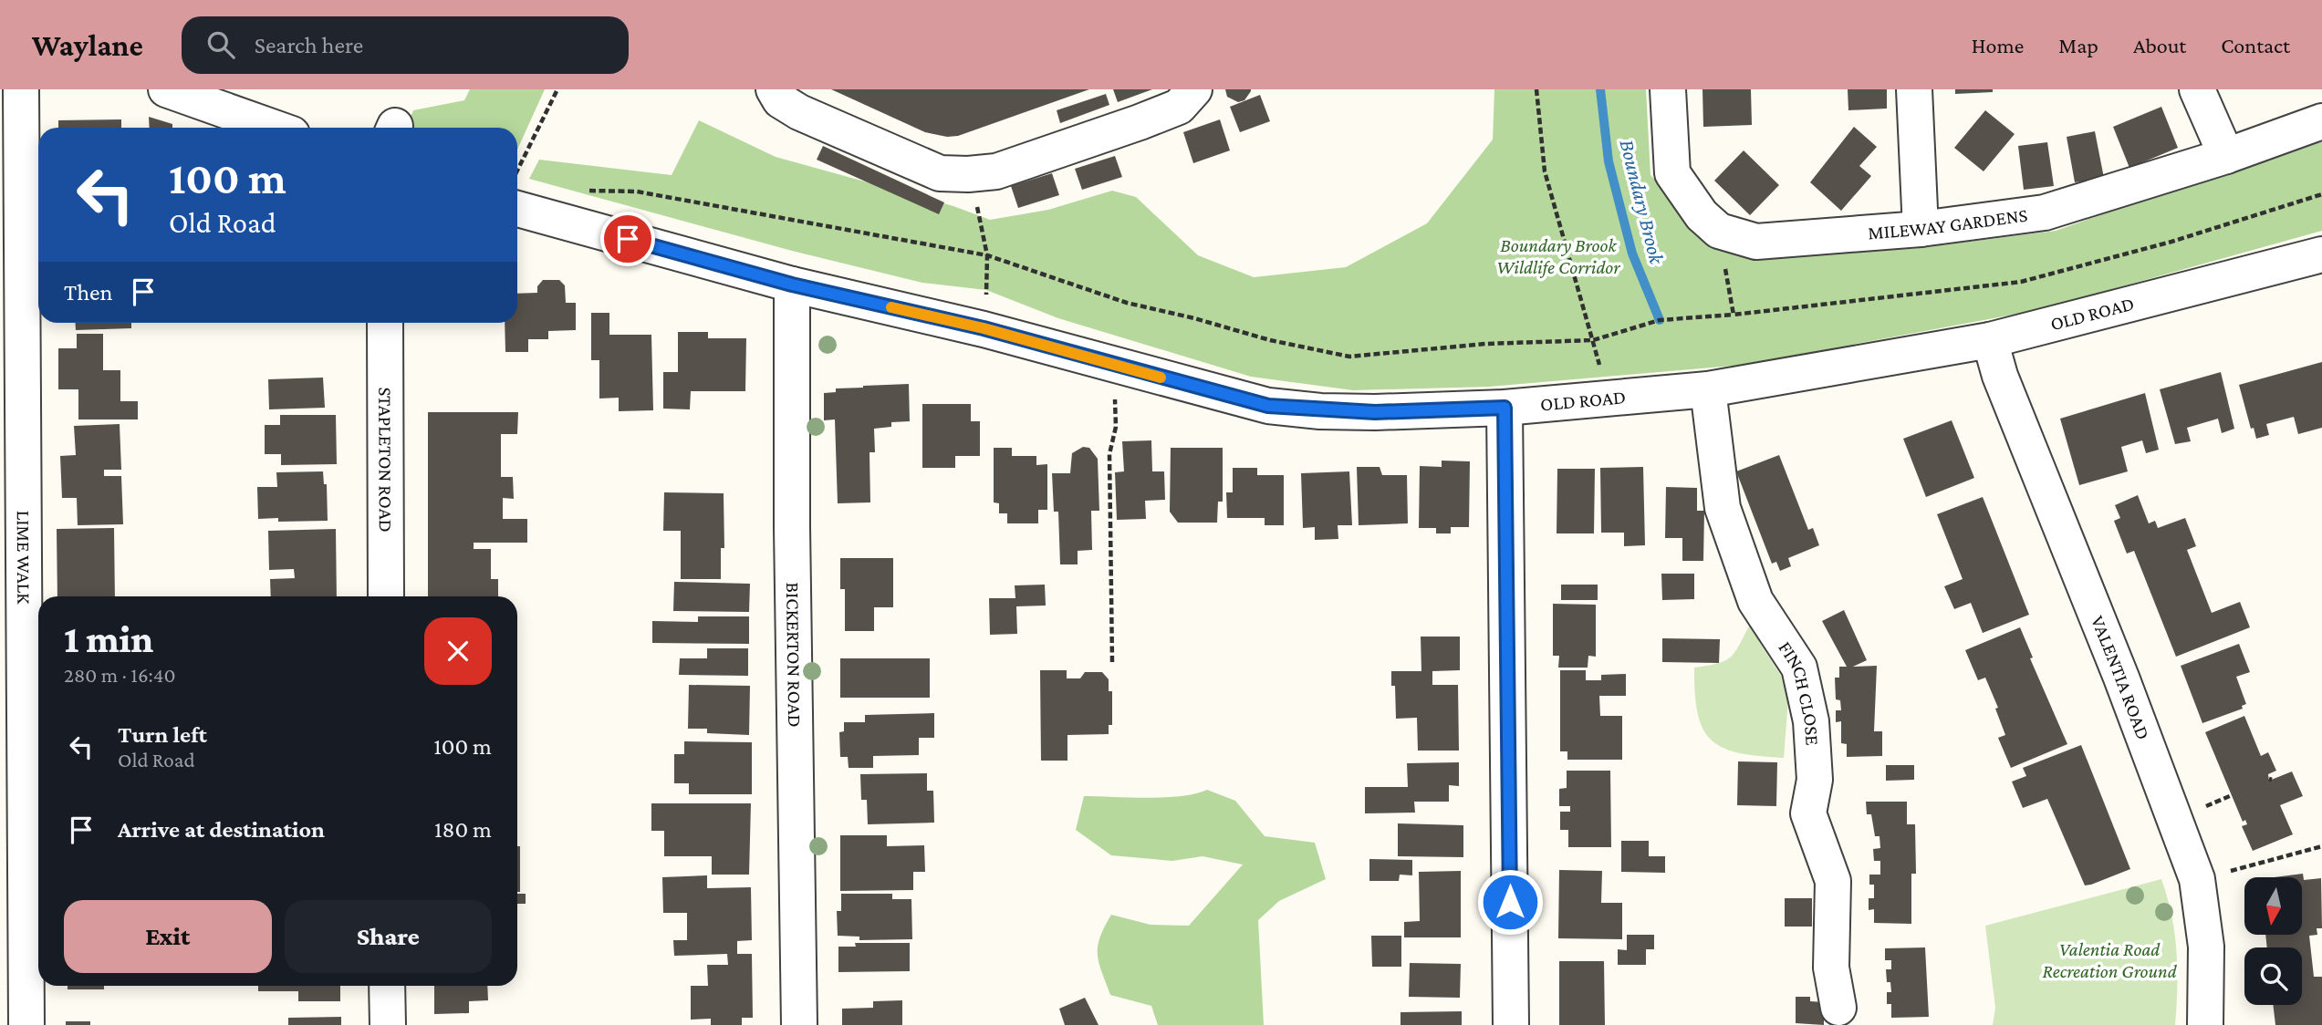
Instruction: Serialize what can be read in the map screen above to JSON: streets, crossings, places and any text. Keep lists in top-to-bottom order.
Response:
{
  "streets": {
    "street": [
      "MILEWAY GARDENS",
      "OLD ROAD",
      "STAPLETON ROAD",
      "LIME WALK",
      "BICKERTON ROAD",
      "VALENTIA ROAD",
      "FINCH CLOSE"
    ]
  },
  "crossings": [
    ["OLD ROAD", "BICKERTON ROAD"],
    ["OLD ROAD", "VALENTIA ROAD"],
    ["OLD ROAD", "FINCH CLOSE"]
  ],
  "water": ["Boundary Brook"],
  "parks": ["Boundary Brook Wildlife Corridor", "Valentia Road Recreation Ground"],
  "north": "bottom",
  "page": {
    "header": "Waylane",
    "search": "Search here",
    "nav": [
      "Home",
      "Map",
      "About",
      "Contact"
    ],
    "turn": ["100 m", "Old Road"],
    "then": "Then",
    "heading": ["1 min", "280 m · 16:40"],
    "list": [
      {
        "name": "Turn left",
        "note": "Old Road",
        "value": "100 m"
      },
      {
        "name": "Arrive at destination",
        "value": "180 m"
      }
    ],
    "buttons": ["Exit", "Share"]
  }
}
